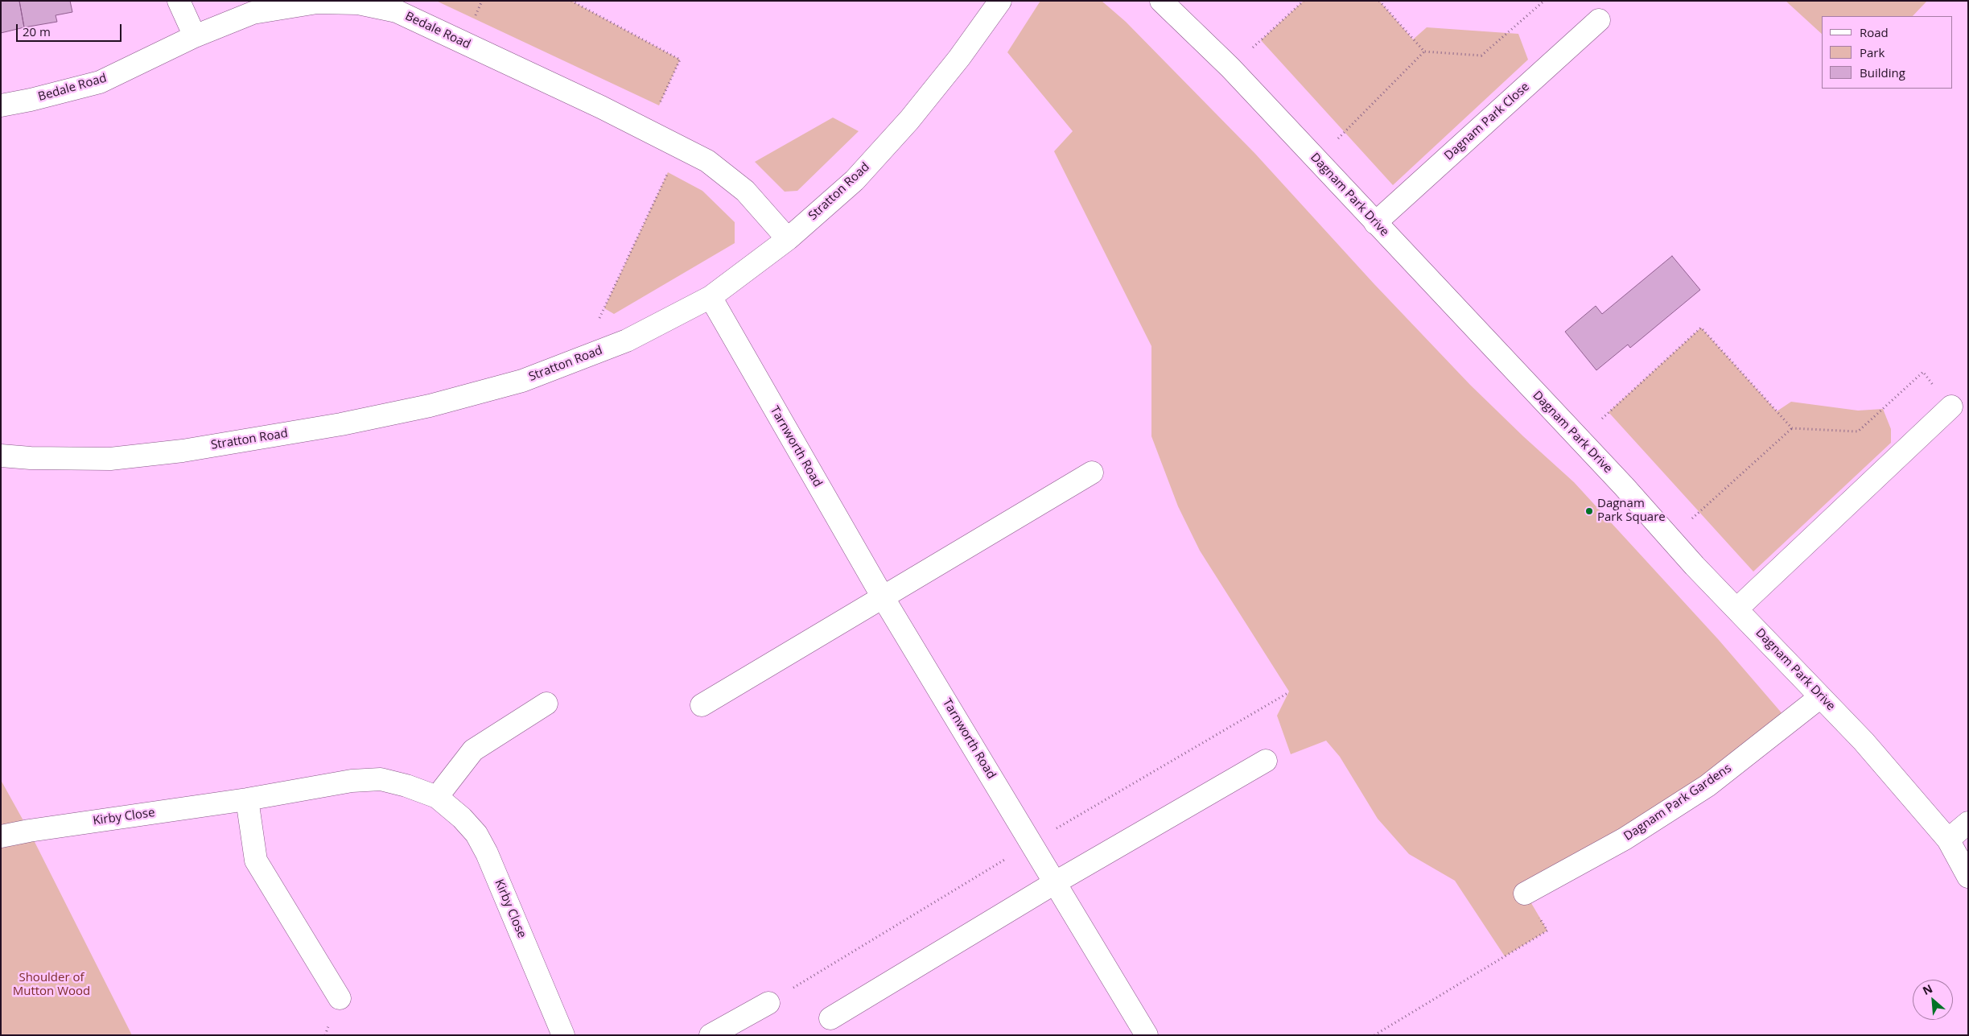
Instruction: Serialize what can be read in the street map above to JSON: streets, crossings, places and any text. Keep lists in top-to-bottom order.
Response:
{
  "streets": {
    "street": [
      "Bedale Road",
      "Dagnam Park Close",
      "Stratton Road",
      "Dagnam Park Drive",
      "Tarnworth Road",
      "Dagnam Park Gardens",
      "Kirby Close"
    ]
  },
  "crossings": [
    ["Bedale Road", "Stratton Road"],
    ["Dagnam Park Close", "Dagnam Park Drive"],
    ["Stratton Road", "Tarnworth Road"],
    ["Dagnam Park Drive", "Dagnam Park Gardens"]
  ],
  "parks": ["Shoulder of Mutton Wood"],
  "places": ["Dagnam Park Square"],
  "legend": ["Road", "Park", "Building"],
  "scale_bar": "20 m",
  "north": "top left"
}
